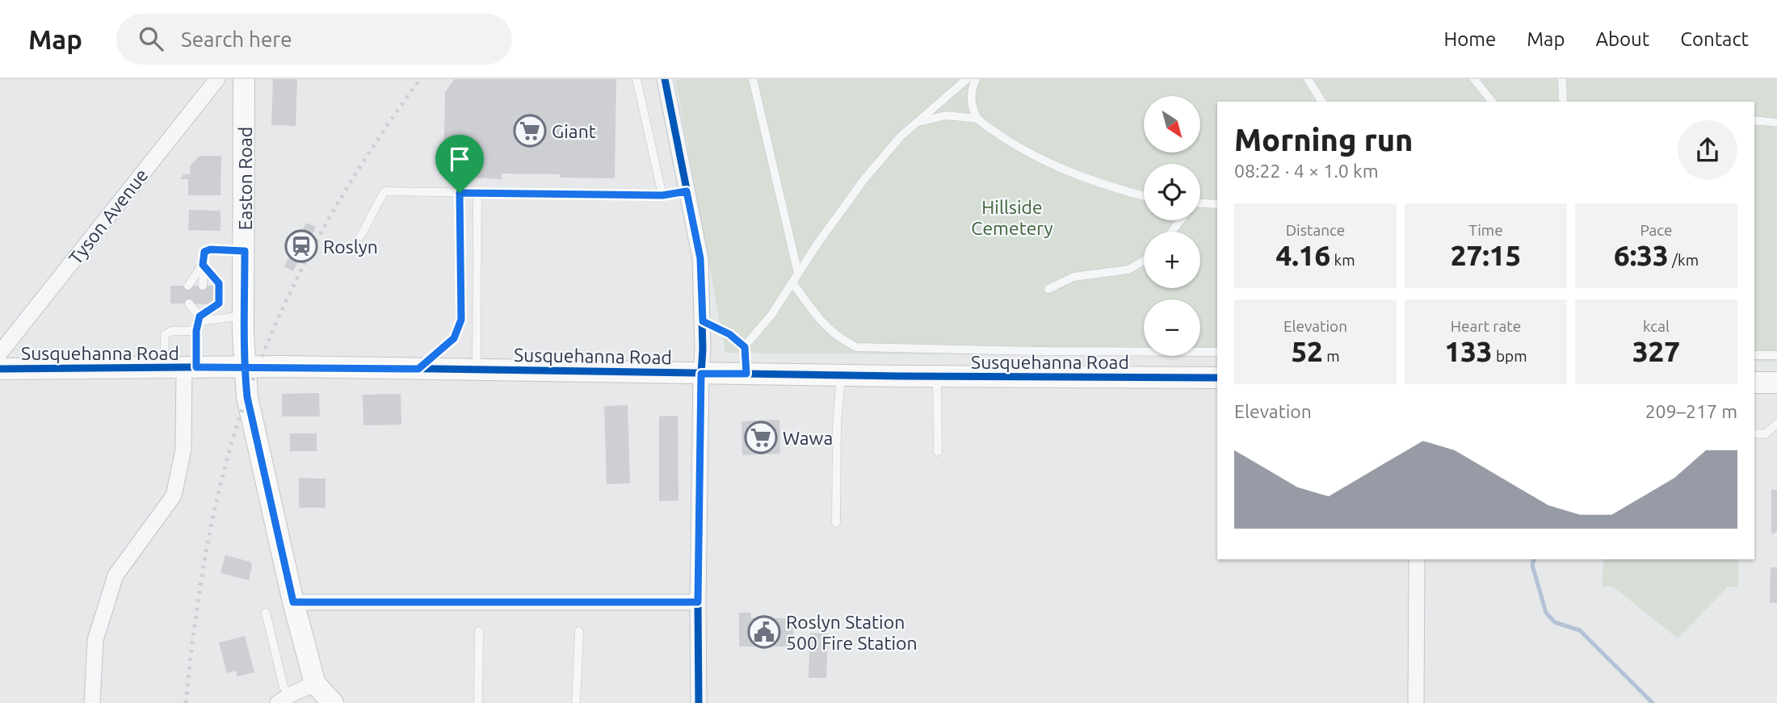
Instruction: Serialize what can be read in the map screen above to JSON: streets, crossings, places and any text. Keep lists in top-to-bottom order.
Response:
{
  "streets": {
    "main road": ["Easton Road", "Susquehanna Road"],
    "street": ["Tyson Avenue"]
  },
  "crossings": [
    ["Easton Road", "Susquehanna Road"],
    ["Tyson Avenue", "Susquehanna Road"]
  ],
  "parks": ["Hillside Cemetery"],
  "places": {
    "supermarket": ["Giant", "Wawa"],
    "station": ["Roslyn"],
    "public building": ["Roslyn Station 500 Fire Station"]
  },
  "north": "bottom right",
  "page": {
    "header": "Map",
    "search": "Search here",
    "nav": [
      "Home",
      "Map",
      "About",
      "Contact"
    ],
    "map_buttons": ["+", "−"],
    "heading": ["Morning run", "08:22 · 4 × 1.0 km"],
    "stats": [
      ["Distance", "4.16 km"],
      ["Time", "27:15"],
      ["Pace", "6:33 /km"],
      ["Elevation", "52 m"],
      ["Heart rate", "133 bpm"],
      ["kcal", "327"]
    ],
    "chart": ["Elevation", "209–217 m"]
  }
}
